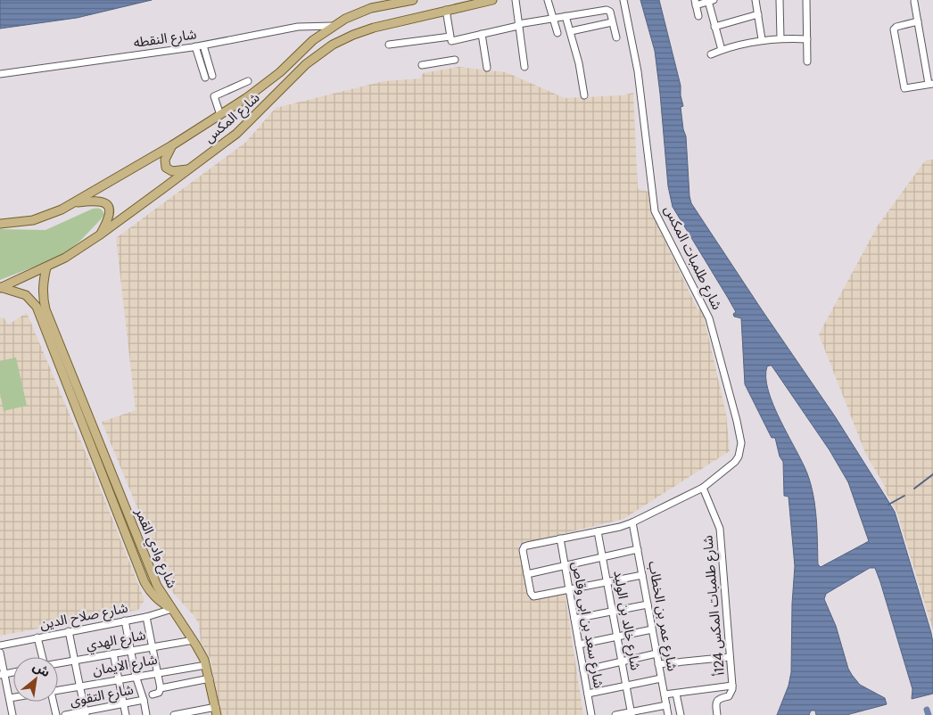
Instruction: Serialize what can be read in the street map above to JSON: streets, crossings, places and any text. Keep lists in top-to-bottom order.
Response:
{
  "streets": {
    "main road": ["شارع المكس", "شارع وادي القمر"],
    "street": [
      "شارع النقطه",
      "شارع طلمبات المكس",
      "شارع طلمبات المكس 124أ",
      "شارع صلاح الدين",
      "شارع عمر بن الخطاب",
      "شارع خالد بن الوليد",
      "شارع سعد بن ابى وقاص",
      "شارع الهدي",
      "شارع الايمان",
      "شارع التقوى"
    ]
  },
  "crossings": [
    ["شارع النقطه", "شارع المكس"],
    ["شارع المكس", "شارع وادي القمر"],
    ["شارع طلمبات المكس", "شارع طلمبات المكس 124أ"],
    ["شارع وادي القمر", "شارع صلاح الدين"]
  ],
  "north": "top right"
}
